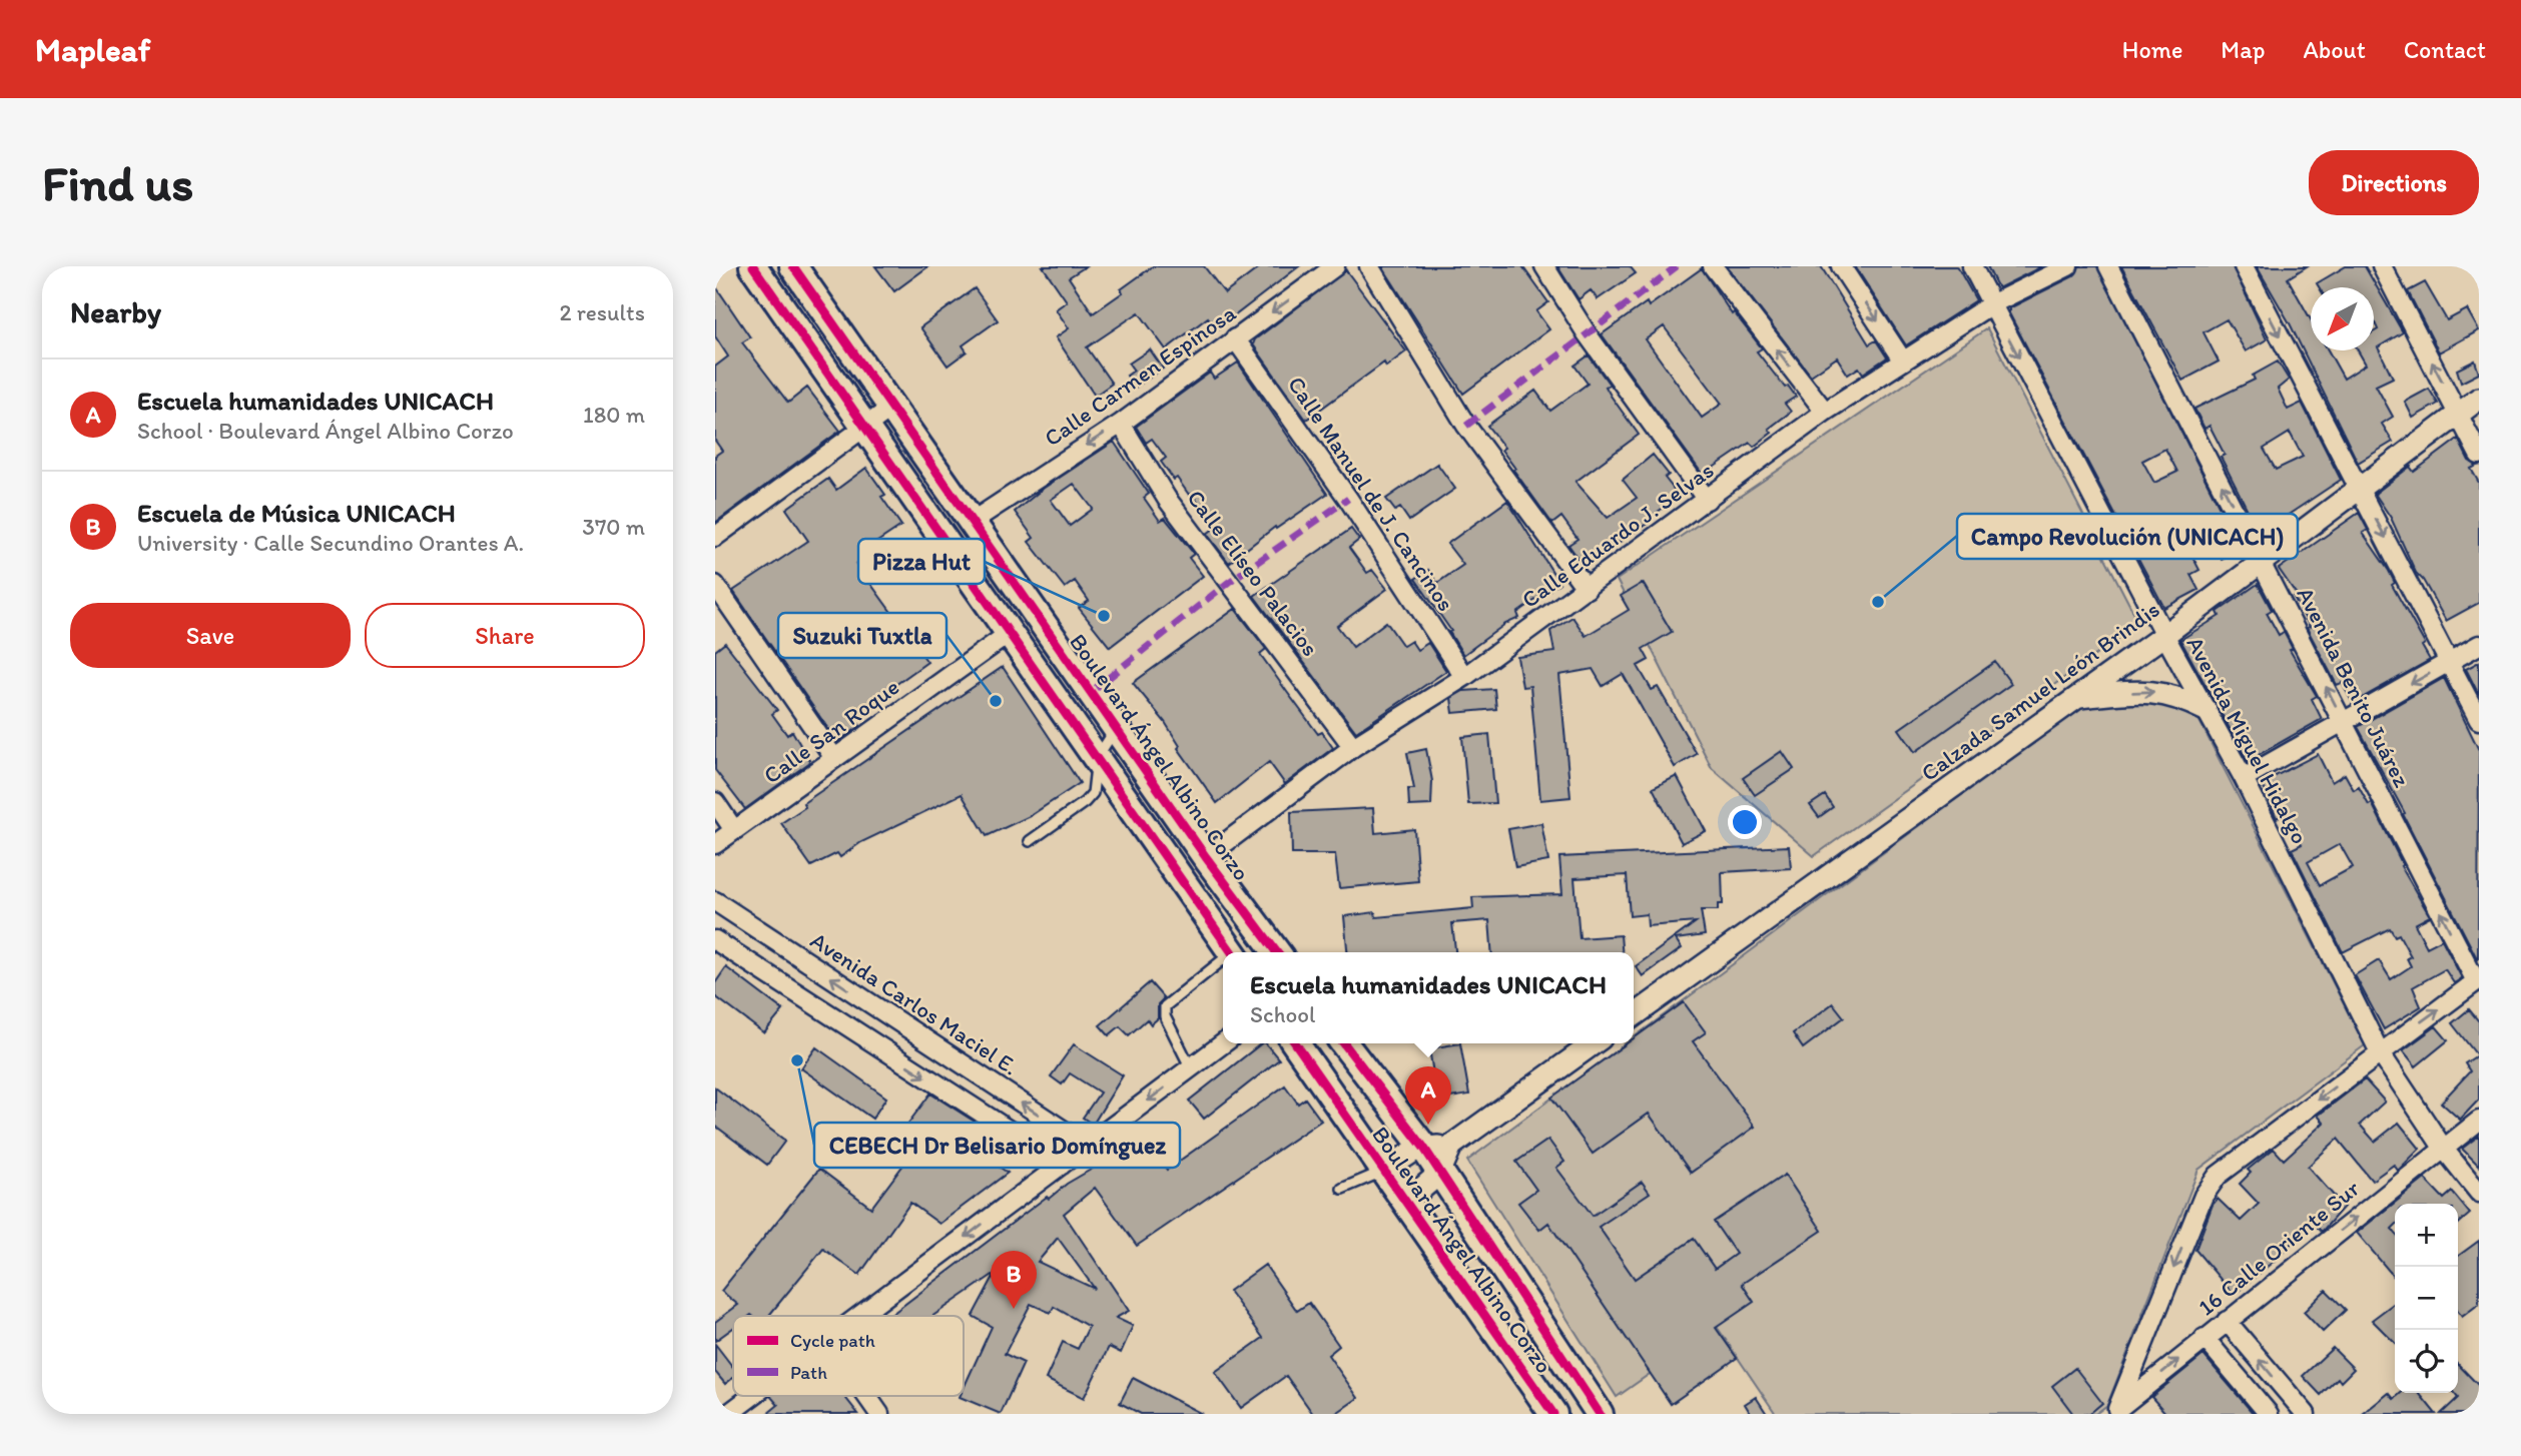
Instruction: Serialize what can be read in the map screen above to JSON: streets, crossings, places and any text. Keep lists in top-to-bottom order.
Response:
{
  "streets": {
    "main road": ["Boulevard Ángel Albino Corzo"],
    "street": [
      "Calle Carmen Espinosa",
      "Calle Manuel de J. Cancinos",
      "Calle Eduardo J. Selvas",
      "Calle Elíseo Palacios",
      "Avenida Benito Juárez",
      "Calzada Samuel León Brindis",
      "Calle San Roque",
      "Avenida Miguel Hidalgo",
      "Avenida Carlos Maciel E.",
      "16 Calle Oriente Sur"
    ]
  },
  "crossings": [
    ["Calle Carmen Espinosa", "Calle Manuel de J. Cancinos"],
    ["Calle Carmen Espinosa", "Calle Elíseo Palacios"],
    ["Calle Carmen Espinosa", "Boulevard Ángel Albino Corzo"],
    ["Calle Manuel de J. Cancinos", "Calle Eduardo J. Selvas"],
    ["Calle Eduardo J. Selvas", "Calle Elíseo Palacios"],
    ["Calle Eduardo J. Selvas", "Avenida Miguel Hidalgo"],
    ["Calle Eduardo J. Selvas", "Boulevard Ángel Albino Corzo"],
    ["Avenida Benito Juárez", "Calzada Samuel León Brindis"],
    ["Calzada Samuel León Brindis", "Avenida Miguel Hidalgo"],
    ["Avenida Miguel Hidalgo", "16 Calle Oriente Sur"]
  ],
  "one_way": ["Calle Carmen Espinosa", "Avenida Miguel Hidalgo"],
  "places": [
    "Campo Revolución (UNICACH)",
    "Pizza Hut",
    "Suzuki Tuxtla",
    "CEBECH Dr Belisario Domínguez"
  ],
  "legend": ["Cycle path", "Path"],
  "north": "bottom left",
  "page": {
    "header": "Mapleaf",
    "nav": [
      "Home",
      "Map",
      "About",
      "Contact"
    ],
    "buttons": [
      "Directions",
      ["Save", "Share"]
    ],
    "title": "Find us",
    "heading": ["Nearby", "2 results"],
    "list": [
      {
        "mark": "A",
        "name": "Escuela humanidades UNICACH",
        "note": "School · Boulevard Ángel Albino Corzo",
        "value": "180 m"
      },
      {
        "mark": "B",
        "name": "Escuela de Música UNICACH",
        "note": "University · Calle Secundino Orantes A.",
        "value": "370 m"
      }
    ],
    "popup": ["Escuela humanidades UNICACH", "School"],
    "pins": ["A", "B"],
    "map_buttons": ["+", "−"]
  }
}
